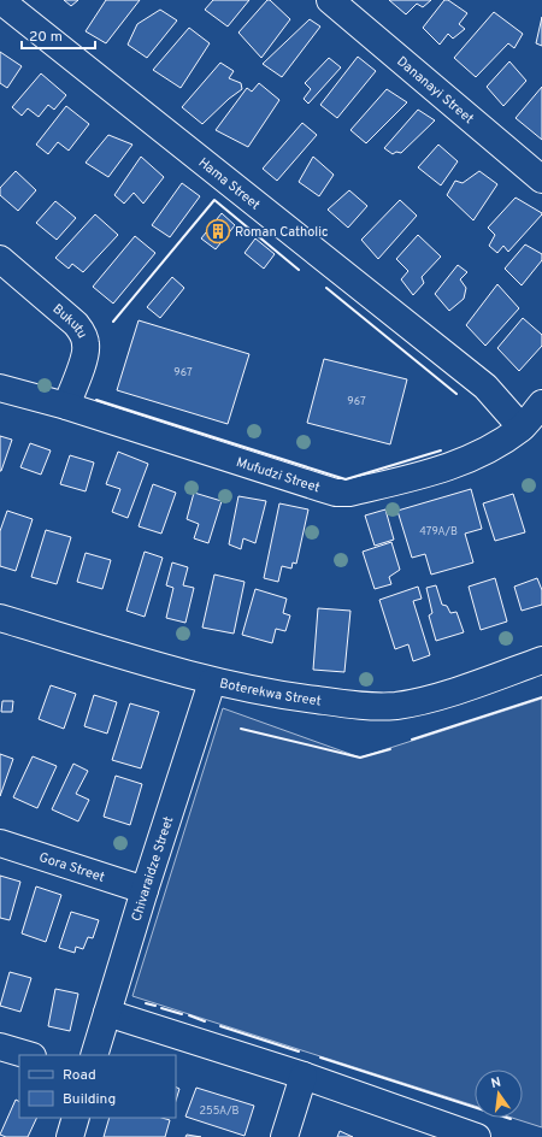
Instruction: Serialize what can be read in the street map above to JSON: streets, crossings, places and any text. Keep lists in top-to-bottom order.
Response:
{
  "streets": {
    "street": [
      "Dananayi Street",
      "Hama Street",
      "Bukutu",
      "Mufudzi Street",
      "Boterekwa Street",
      "Gora Street",
      "Chivaraidze Street"
    ]
  },
  "crossings": [
    ["Hama Street", "Mufudzi Street"],
    ["Bukutu", "Mufudzi Street"],
    ["Boterekwa Street", "Chivaraidze Street"],
    ["Gora Street", "Chivaraidze Street"]
  ],
  "places": {
    "building": ["Roman Catholic"]
  },
  "house_numbers": [
    "967",
    "967",
    "479A/B",
    "255A/B"
  ],
  "legend": ["Road", "Building"],
  "scale_bar": "20 m",
  "north": "top"
}
